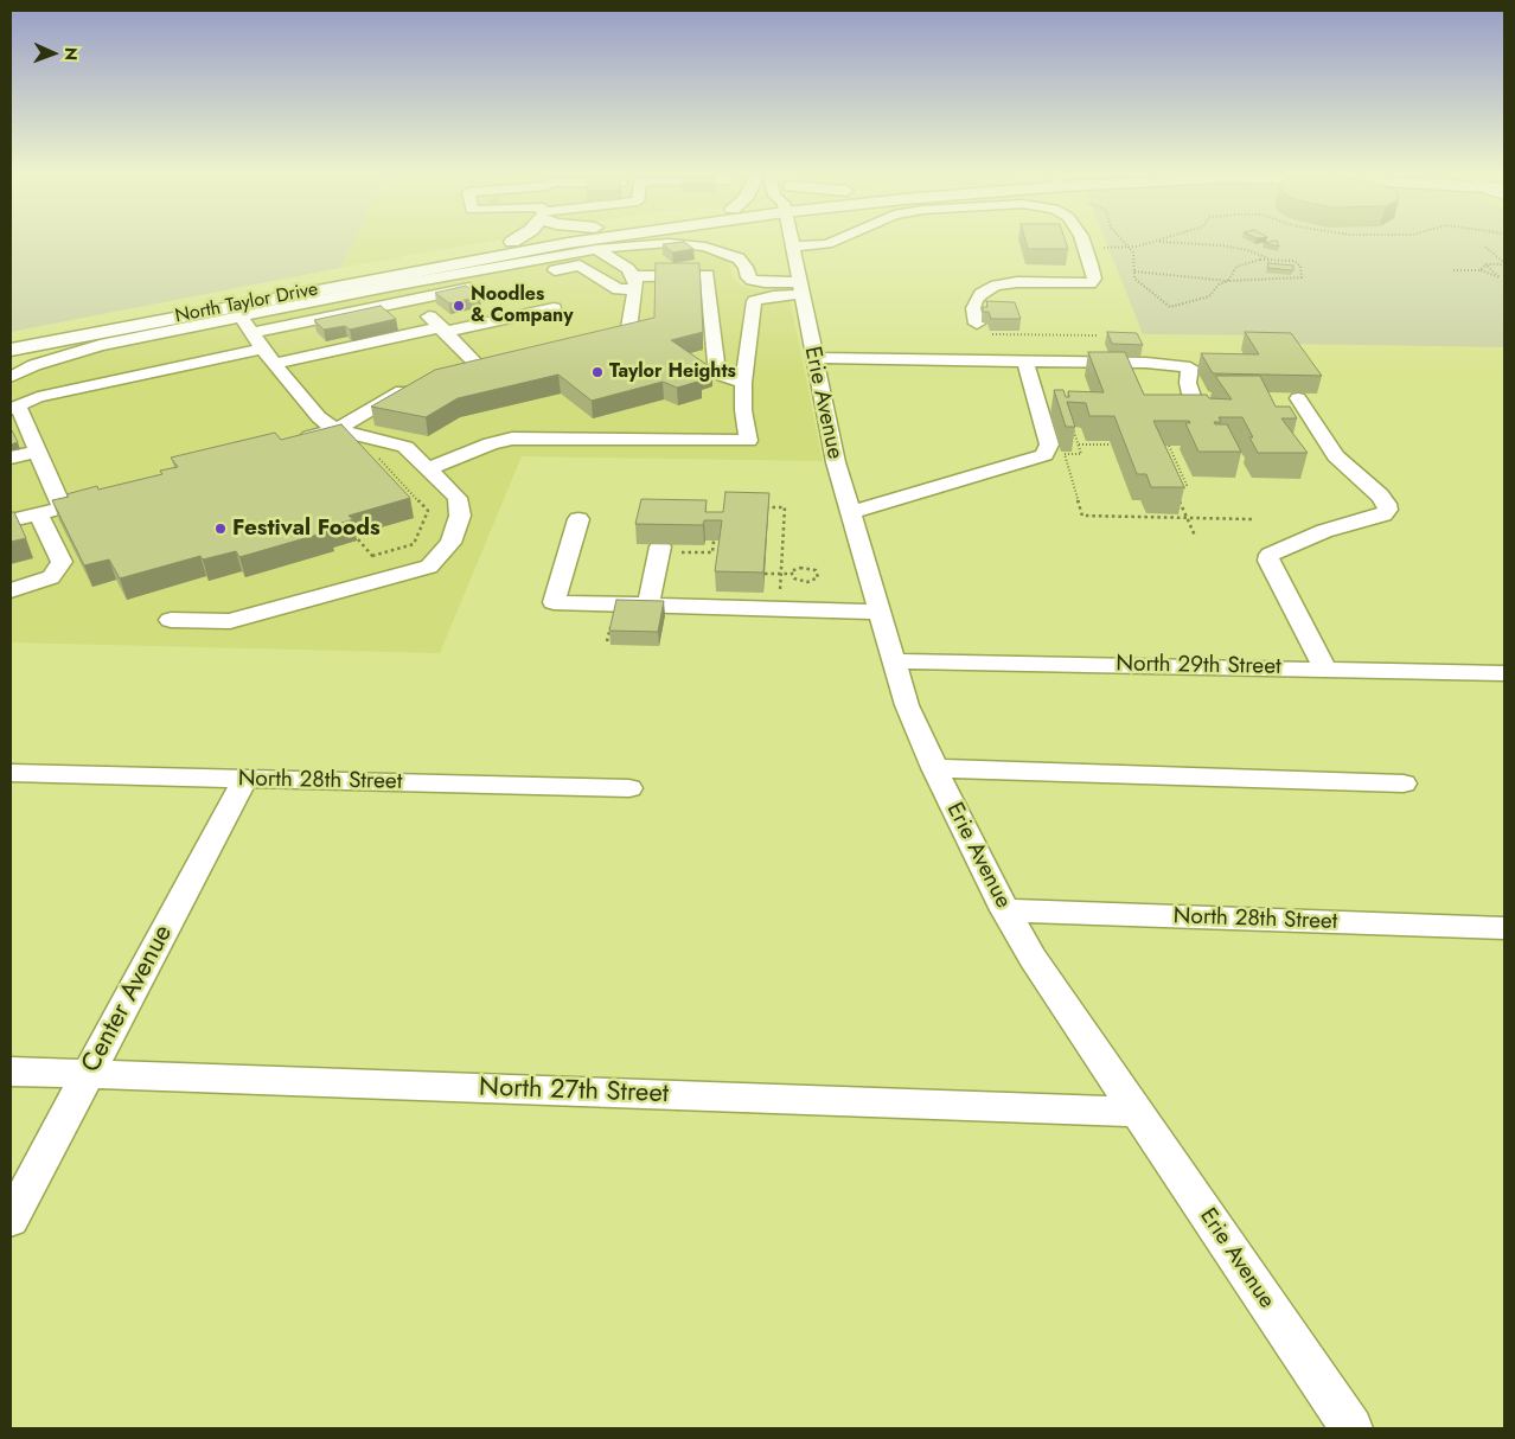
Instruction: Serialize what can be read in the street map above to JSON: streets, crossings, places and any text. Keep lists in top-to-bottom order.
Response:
{
  "streets": {
    "main road": ["North Taylor Drive"],
    "street": [
      "Erie Avenue",
      "North 29th Street",
      "North 28th Street",
      "Center Avenue",
      "North 27th Street"
    ]
  },
  "crossings": [
    ["Erie Avenue", "North 29th Street"],
    ["Erie Avenue", "North 28th Street"],
    ["Erie Avenue", "North 27th Street"],
    ["North 28th Street", "Center Avenue"],
    ["Center Avenue", "North 27th Street"]
  ],
  "places": ["Noodles & Company", "Taylor Heights", "Festival Foods"],
  "north": "right"
}
